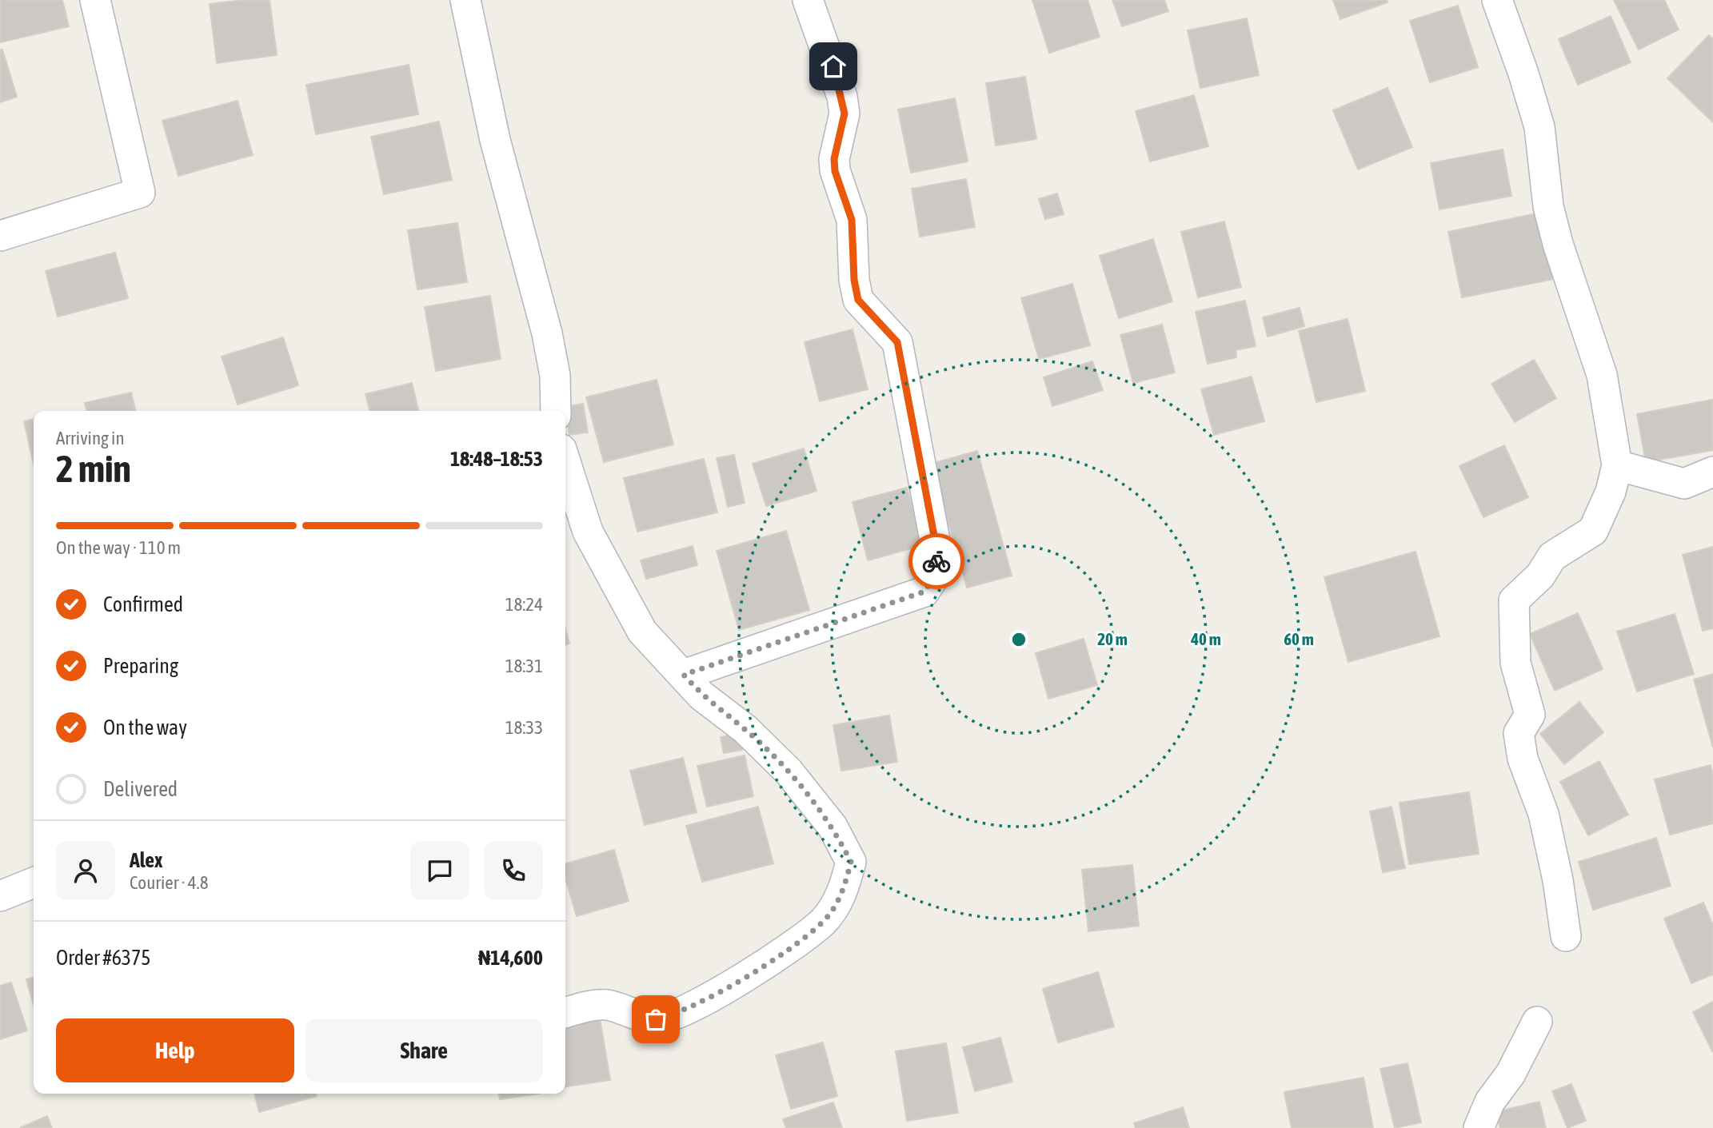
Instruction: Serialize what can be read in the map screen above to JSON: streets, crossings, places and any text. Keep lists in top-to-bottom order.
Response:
{
  "page": {
    "heading": ["2 min", "Arriving in", "18:48–18:53"],
    "panel": [
      "Alex",
      "Courier · 4.8",
      "Order #6375",
      "₦14,600"
    ],
    "bar": "On the way · 110 m",
    "list": [
      ["Confirmed", "18:24"],
      ["Preparing", "18:31"],
      ["On the way", "18:33"],
      "Delivered"
    ],
    "buttons": ["Help", "Share"]
  },
  "rings": ["20 m", "40 m", "60 m"]
}
